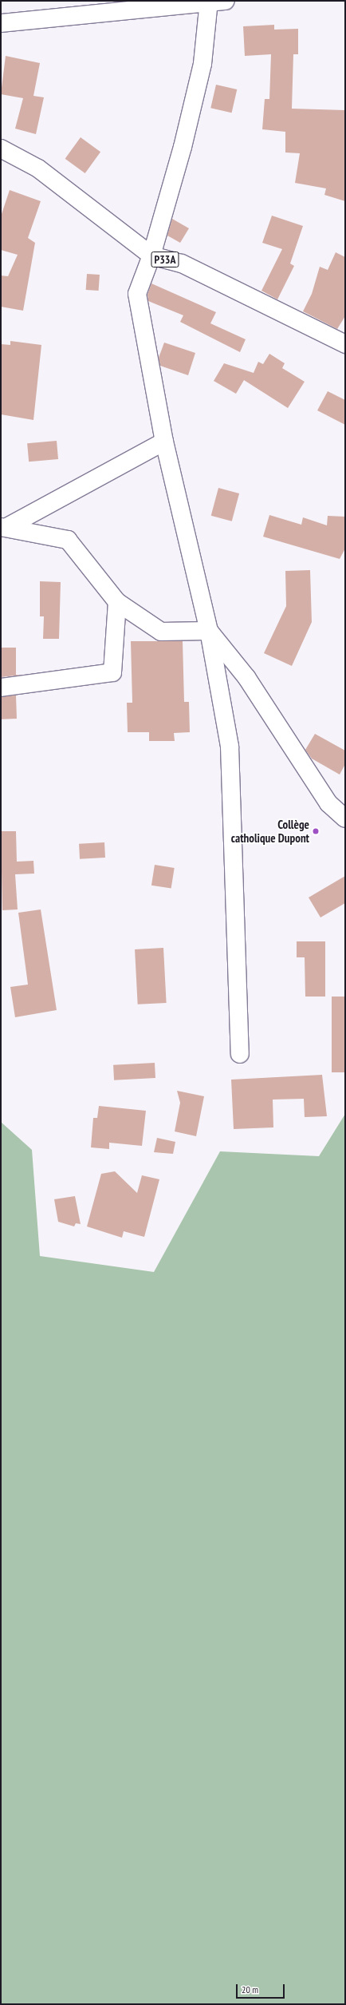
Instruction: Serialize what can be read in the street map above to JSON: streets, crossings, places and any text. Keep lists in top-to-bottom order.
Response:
{
  "streets": {
    "street": ["P33A"]
  },
  "places": ["Collège catholique Dupont"],
  "scale_bar": "20 m"
}
